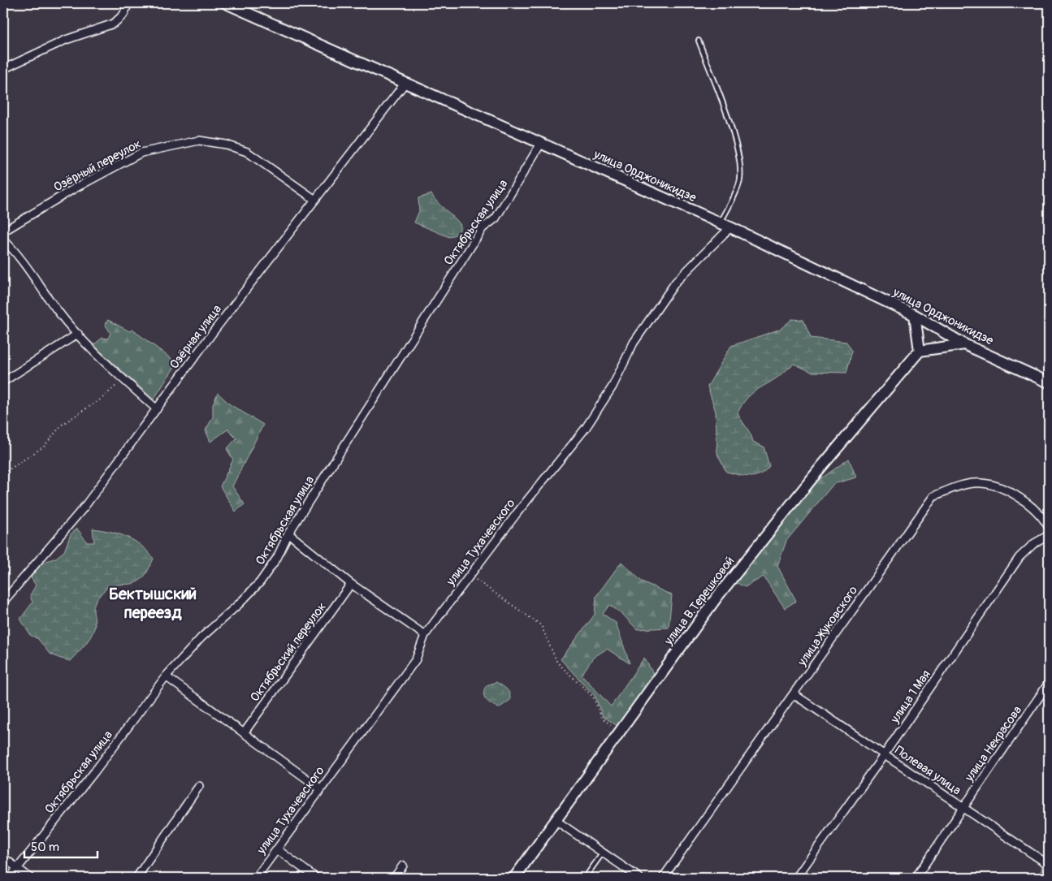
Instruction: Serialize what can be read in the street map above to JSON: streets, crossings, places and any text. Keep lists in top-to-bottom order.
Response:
{
  "streets": {
    "main road": ["улица Орджоникидзе", "улица В.Терешковой"],
    "street": [
      "Озёрный переулок",
      "Октябрьская улица",
      "Озёрная улица",
      "улица Тухачевского",
      "улица Жуковского",
      "Октябрьский переулок",
      "улица 1 Мая",
      "улица Некрасова",
      "Полевая улица"
    ]
  },
  "crossings": [
    ["Озёрный переулок", "Озёрная улица"],
    ["улица Орджоникидзе", "Октябрьская улица"],
    ["улица Орджоникидзе", "Озёрная улица"],
    ["улица Орджоникидзе", "улица Тухачевского"],
    ["улица Жуковского", "Полевая улица"],
    ["улица 1 Мая", "Полевая улица"],
    ["улица Некрасова", "Полевая улица"]
  ],
  "districts": ["Бектышский переезд"],
  "scale_bar": "50 m"
}
